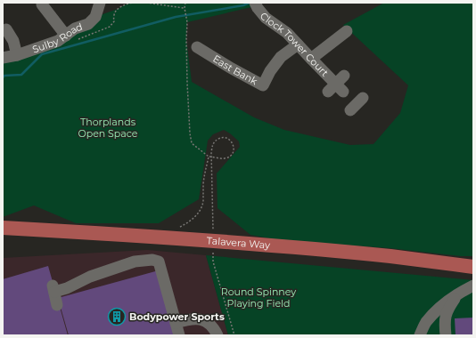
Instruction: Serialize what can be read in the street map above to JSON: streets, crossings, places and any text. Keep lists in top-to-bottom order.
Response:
{
  "streets": {
    "main road": ["Talavera Way"],
    "street": ["Sulby Road", "Clock Tower Court", "East Bank"]
  },
  "crossings": [
    ["Clock Tower Court", "East Bank"]
  ],
  "parks": ["Thorplands Open Space", "Round Spinney Playing Field"],
  "places": {
    "building": ["Bodypower Sports"]
  }
}
